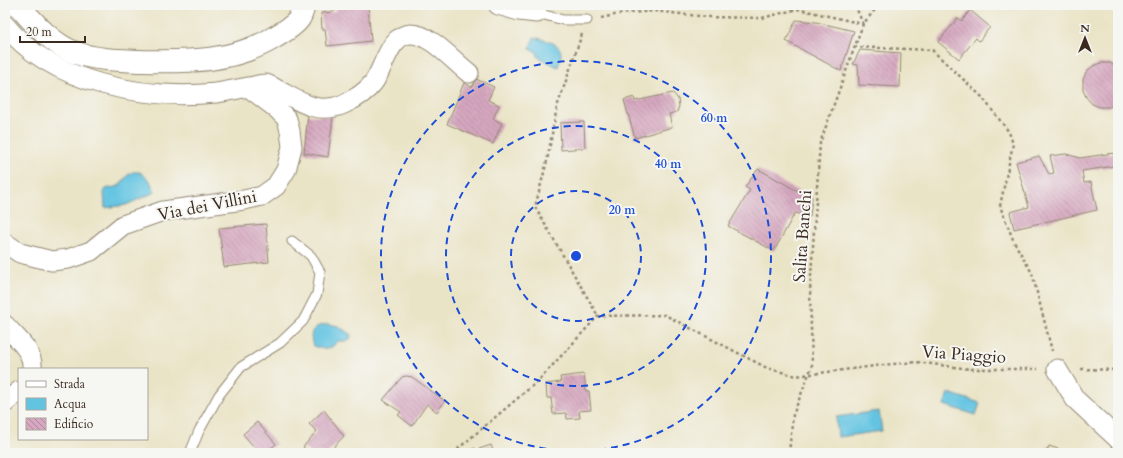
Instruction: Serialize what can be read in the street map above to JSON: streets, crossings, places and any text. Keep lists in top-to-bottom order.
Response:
{
  "streets": {
    "street": ["Via dei Villini"],
    "path": ["Salita Banchi", "Via Piaggio"]
  },
  "crossings": [
    ["Salita Banchi", "Via Piaggio"]
  ],
  "legend": ["Strada", "Acqua", "Edificio"],
  "scale_bar": "20 m",
  "north": "top",
  "rings": ["60 m", "40 m", "20 m"]
}
